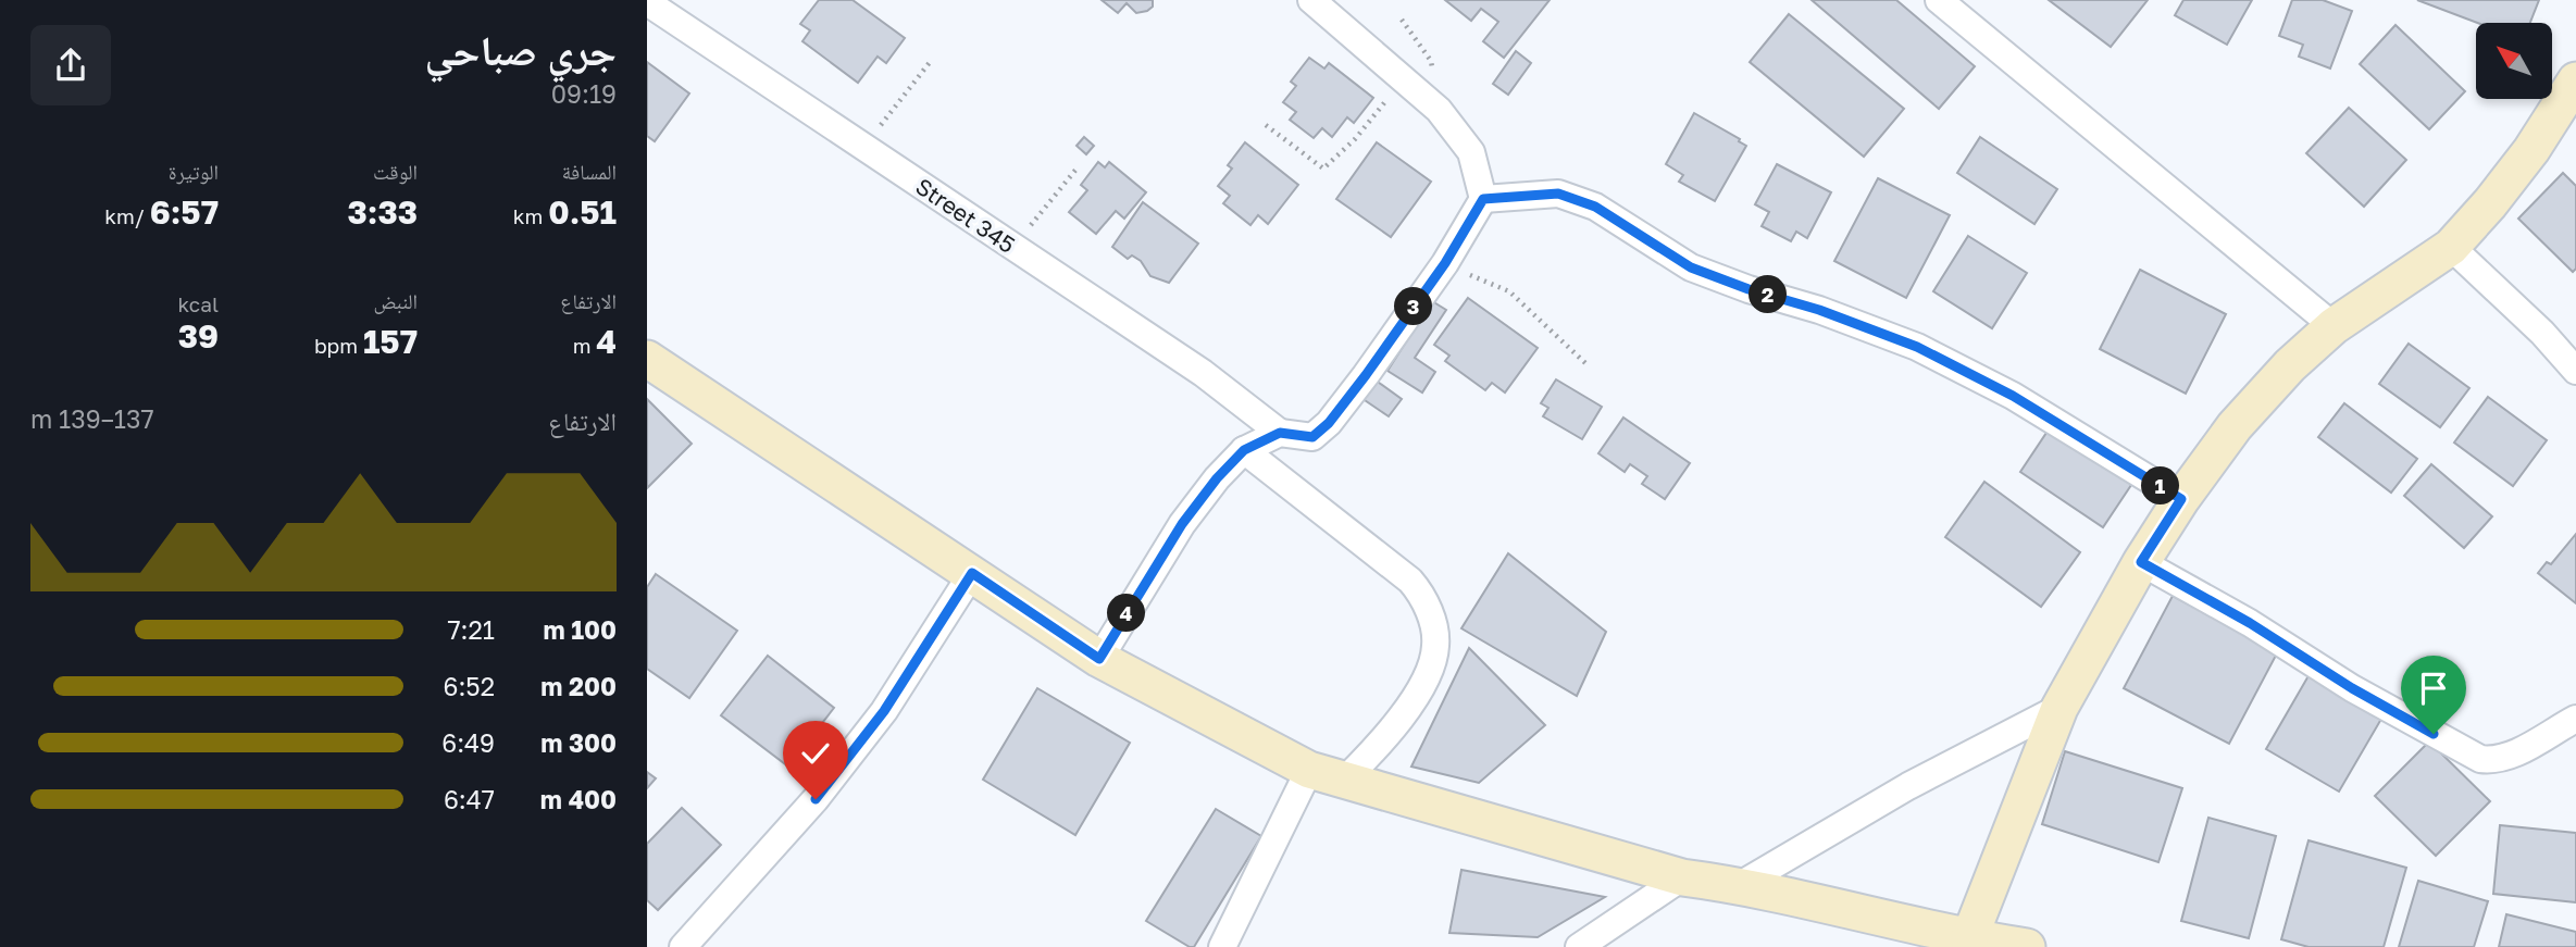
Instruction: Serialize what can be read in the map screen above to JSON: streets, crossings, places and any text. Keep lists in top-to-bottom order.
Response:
{
  "streets": {
    "street": ["Street 345"]
  },
  "north": "top left",
  "page": {
    "heading": ["جري صباحي", "09:19"],
    "stats": [
      ["المسافة", "0.51 km"],
      ["الوقت", "3:33"],
      ["الوتيرة", "6:57 /km"],
      ["الارتفاع", "4 m"],
      ["النبض", "157 bpm"],
      ["kcal", "39"]
    ],
    "pins": [
      "2",
      "3",
      "1",
      "4"
    ],
    "chart": ["الارتفاع", "137–139 m"],
    "list": [
      {
        "name": "100 m",
        "note": "7:21"
      },
      {
        "name": "200 m",
        "note": "6:52"
      },
      {
        "name": "300 m",
        "note": "6:49"
      },
      {
        "name": "400 m",
        "note": "6:47"
      }
    ]
  }
}
